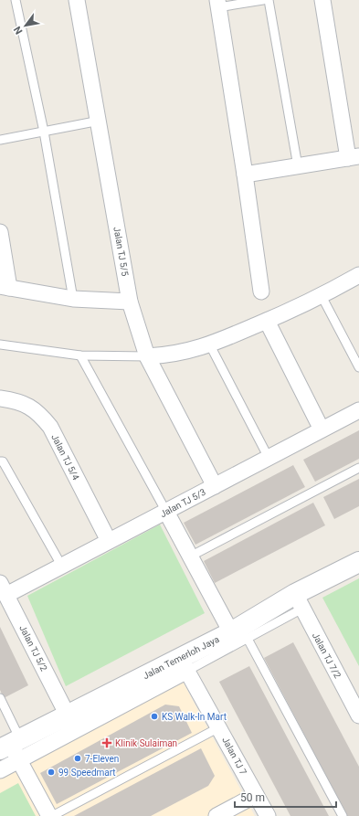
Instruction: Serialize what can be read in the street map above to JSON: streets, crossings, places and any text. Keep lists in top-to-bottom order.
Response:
{
  "streets": {
    "street": [
      "Jalan TJ 5/5",
      "Jalan TJ 5/4",
      "Jalan TJ 5/3",
      "Jalan TJ 5/2",
      "Jalan TJ 7/2",
      "Jalan Temerloh Jaya",
      "Jalan TJ 7"
    ]
  },
  "crossings": [
    ["Jalan TJ 5/5", "Jalan TJ 5/3"],
    ["Jalan TJ 5/4", "Jalan TJ 5/3"],
    ["Jalan TJ 5/3", "Jalan TJ 5/2"],
    ["Jalan TJ 5/2", "Jalan Temerloh Jaya"],
    ["Jalan TJ 7/2", "Jalan Temerloh Jaya"],
    ["Jalan Temerloh Jaya", "Jalan TJ 7"]
  ],
  "places": {
    "other": ["KS Walk-In Mart", "7-Eleven", "99 Speedmart"],
    "health": ["Klinik Sulaiman"]
  },
  "scale_bar": "50 m",
  "north": "bottom left"
}
